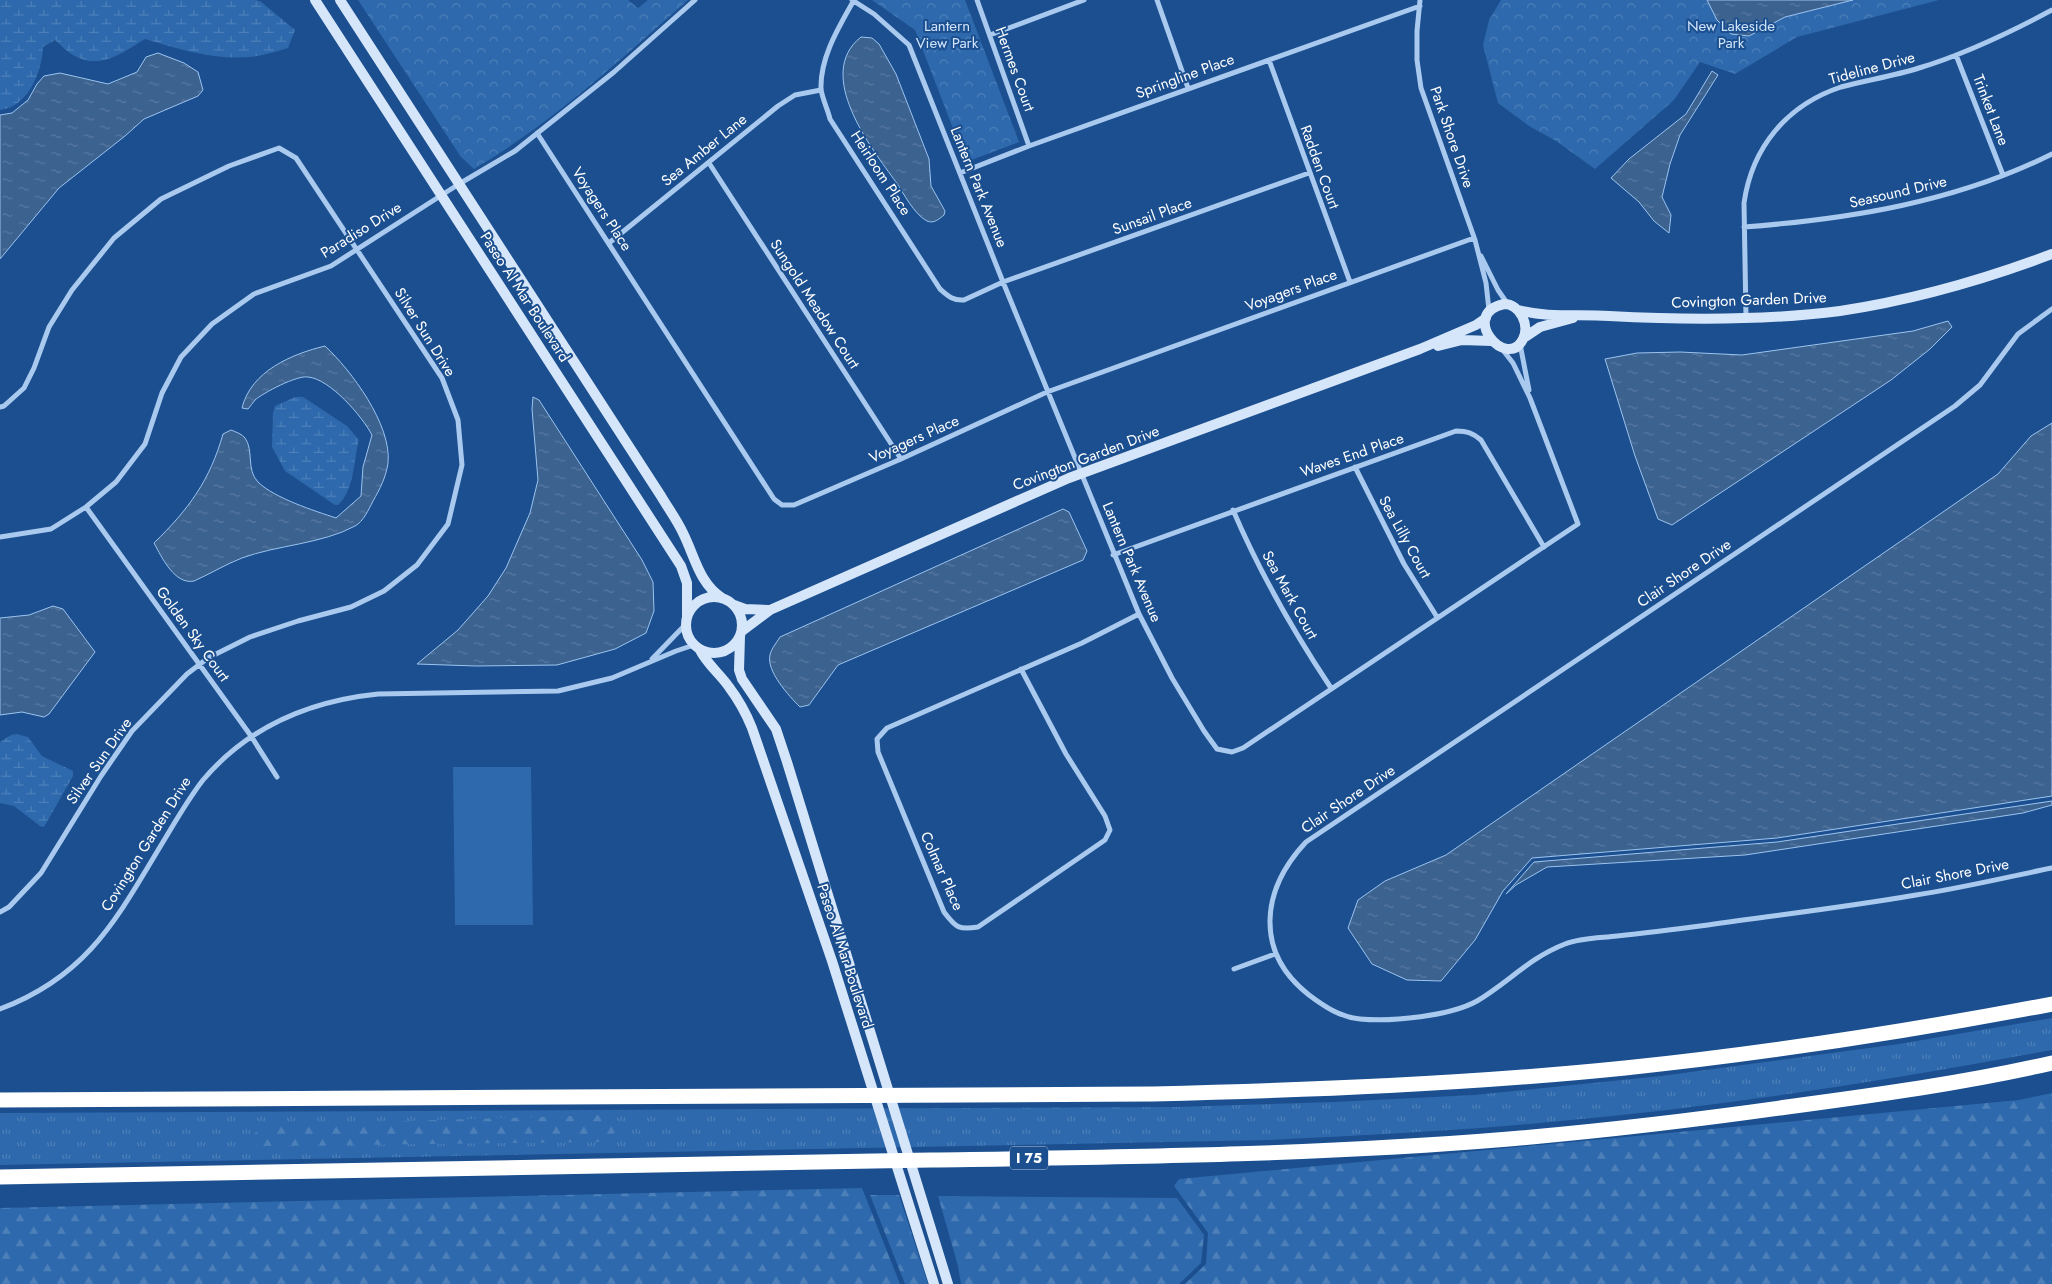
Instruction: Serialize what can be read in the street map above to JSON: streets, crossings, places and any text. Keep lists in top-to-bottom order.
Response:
{
  "streets": {
    "highway": ["I 75"],
    "main road": ["Paseo Al Mar Boulevard", "Covington Garden Drive"],
    "street": [
      "Tideline Drive",
      "Hermes Court",
      "Springline Place",
      "Trinket Lane",
      "Park Shore Drive",
      "Sea Amber Lane",
      "Radden Court",
      "Heirloom Place",
      "Lantern Park Avenue",
      "Seasound Drive",
      "Voyagers Place",
      "Sunsail Place",
      "Paradiso Drive",
      "Sungold Meadow Court",
      "Silver Sun Drive",
      "Waves End Place",
      "Sea Lilly Court",
      "Clair Shore Drive",
      "Sea Mark Court",
      "Golden Sky Court",
      "Colmar Place"
    ]
  },
  "crossings": [
    ["Tideline Drive", "Trinket Lane"],
    ["Tideline Drive", "Seasound Drive"],
    ["Tideline Drive", "Covington Garden Drive"],
    ["Hermes Court", "Springline Place"],
    ["Springline Place", "Park Shore Drive"],
    ["Springline Place", "Radden Court"],
    ["Springline Place", "Lantern Park Avenue"],
    ["Trinket Lane", "Seasound Drive"],
    ["Park Shore Drive", "Voyagers Place"],
    ["Park Shore Drive", "Covington Garden Drive"],
    ["Sea Amber Lane", "Heirloom Place"],
    ["Sea Amber Lane", "Voyagers Place"],
    ["Sea Amber Lane", "Sungold Meadow Court"],
    ["Radden Court", "Voyagers Place"],
    ["Radden Court", "Sunsail Place"],
    ["Heirloom Place", "Lantern Park Avenue"],
    ["Heirloom Place", "Sunsail Place"],
    ["Lantern Park Avenue", "Voyagers Place"],
    ["Lantern Park Avenue", "Sunsail Place"],
    ["Lantern Park Avenue", "Covington Garden Drive"],
    ["Lantern Park Avenue", "Waves End Place"],
    ["Lantern Park Avenue", "Sea Lilly Court"],
    ["Lantern Park Avenue", "Sea Mark Court"],
    ["Lantern Park Avenue", "Colmar Place"],
    ["Voyagers Place", "Paradiso Drive"],
    ["Voyagers Place", "Sungold Meadow Court"],
    ["Paradiso Drive", "Paseo Al Mar Boulevard"],
    ["Paradiso Drive", "Silver Sun Drive"],
    ["Paradiso Drive", "Golden Sky Court"],
    ["Paseo Al Mar Boulevard", "Covington Garden Drive"],
    ["Covington Garden Drive", "Golden Sky Court"],
    ["Silver Sun Drive", "Golden Sky Court"],
    ["Waves End Place", "Sea Lilly Court"],
    ["Waves End Place", "Sea Mark Court"]
  ],
  "parks": ["Lantern View Park", "New Lakeside Park"]
}
